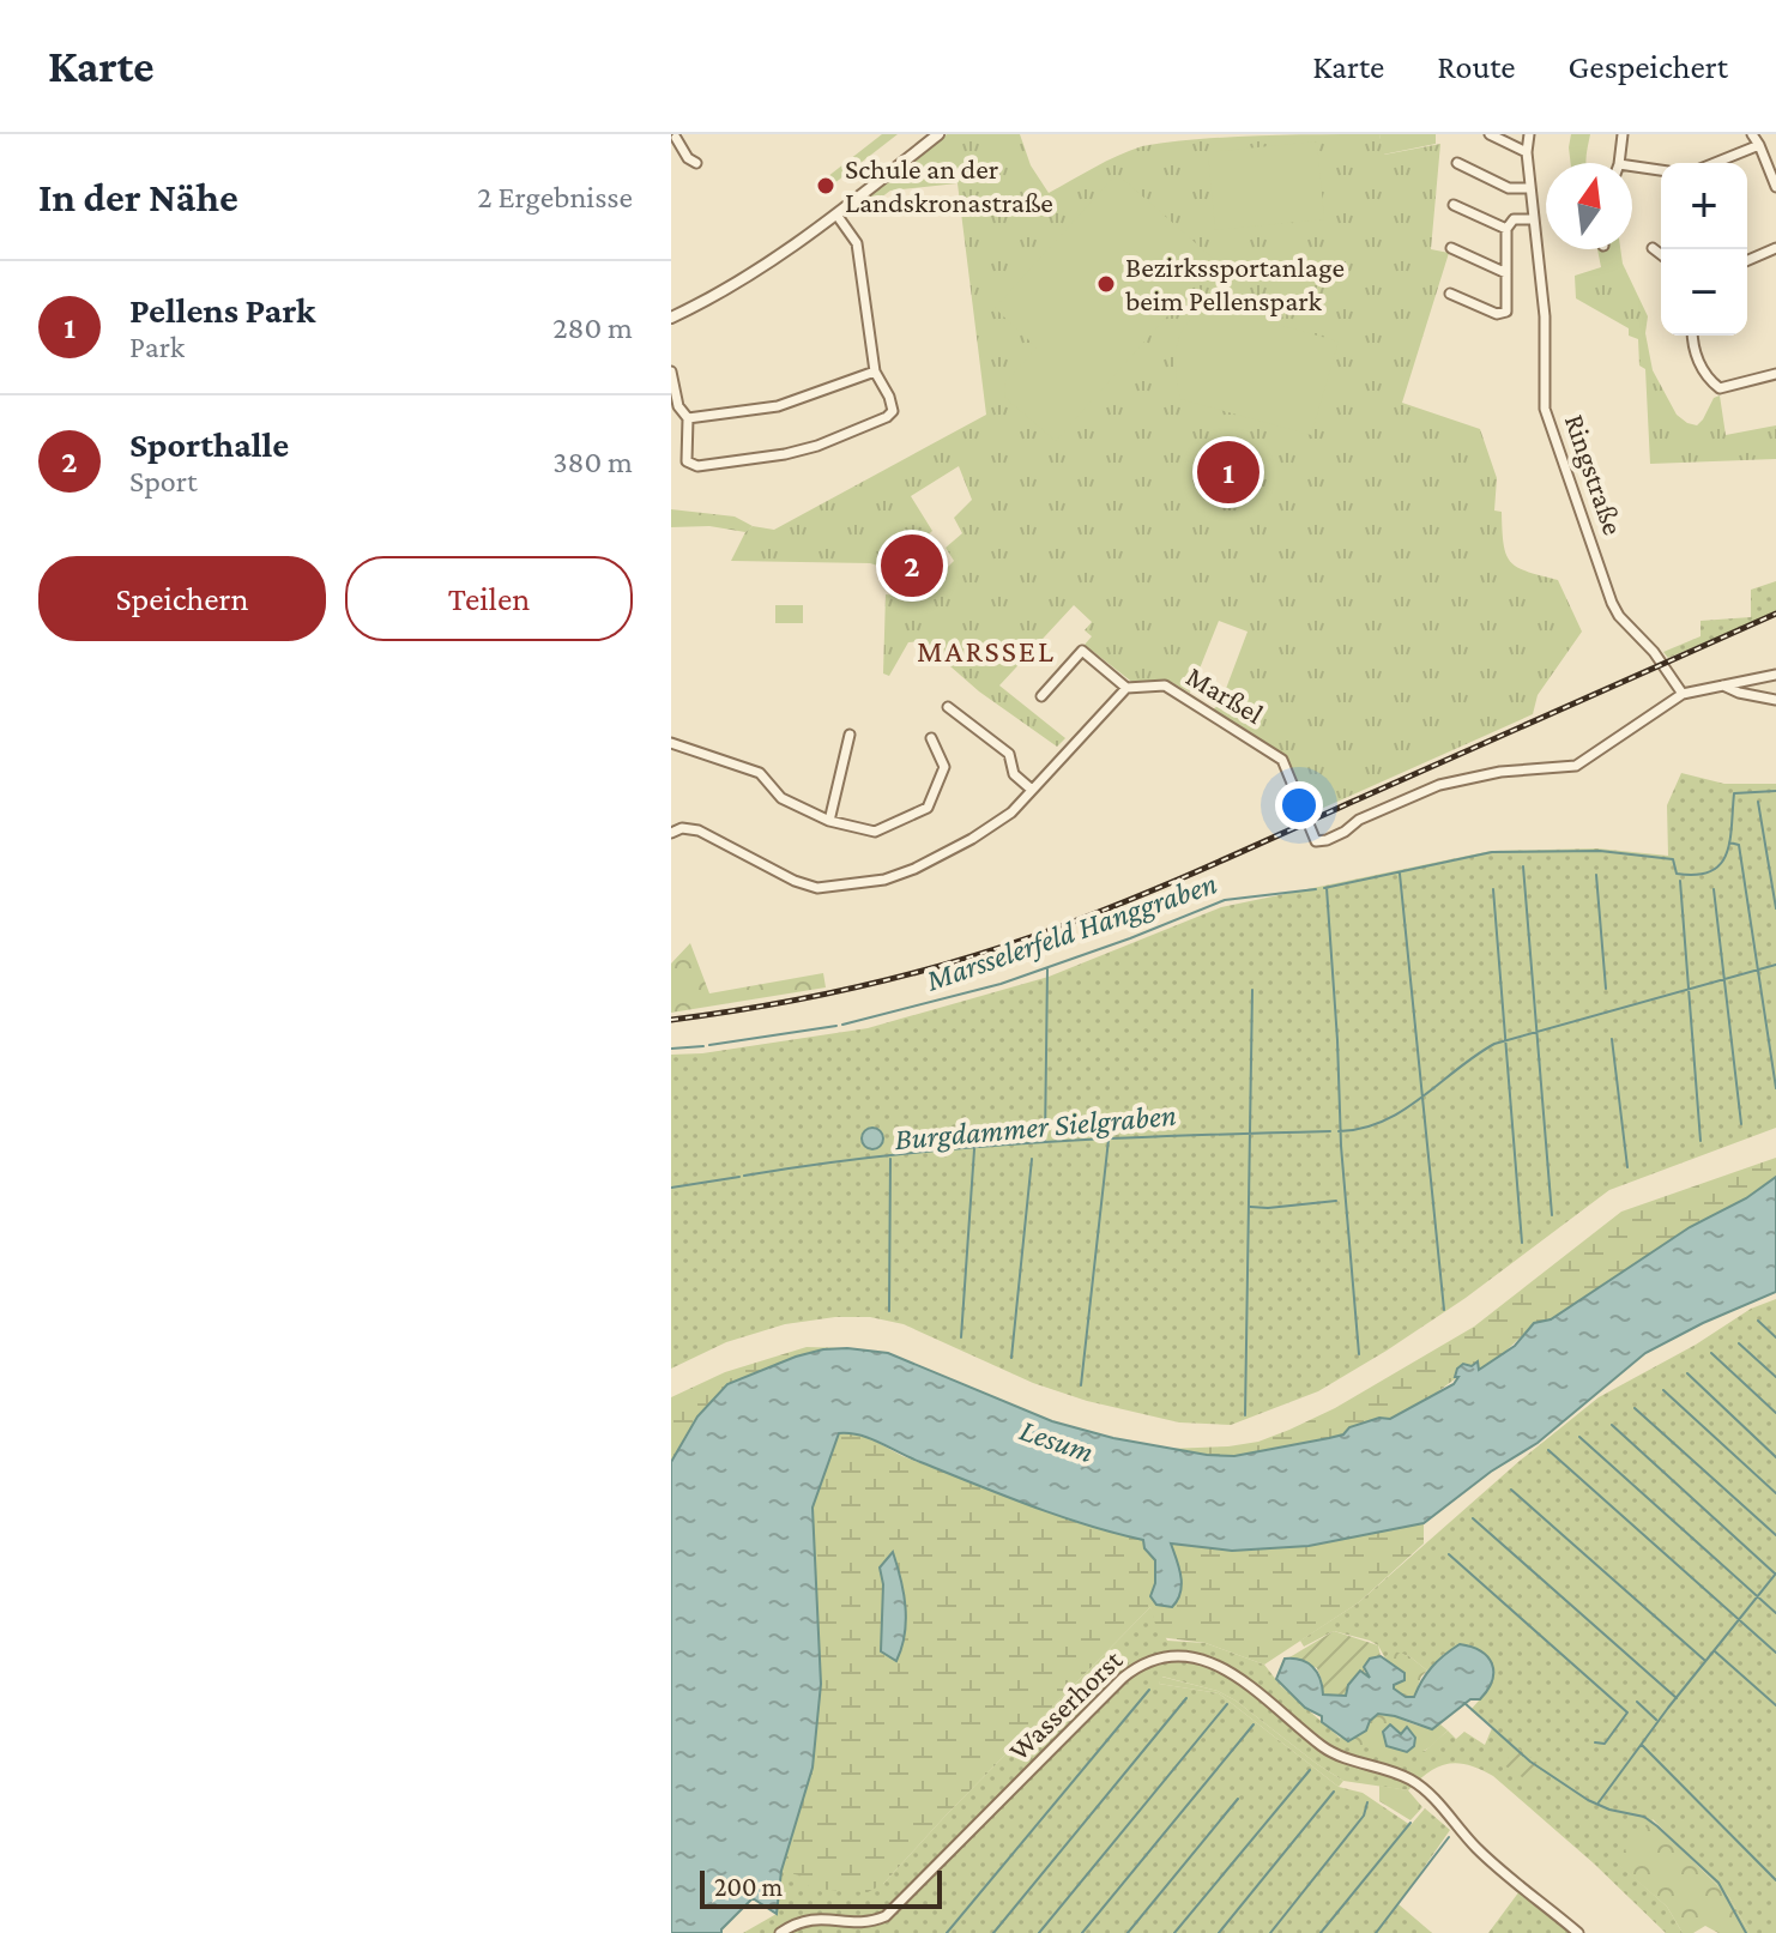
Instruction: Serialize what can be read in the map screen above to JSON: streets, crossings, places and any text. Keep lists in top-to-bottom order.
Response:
{
  "streets": {
    "street": ["Ringstraße", "Marßel", "Wasserhorst"]
  },
  "crossings": [
    ["Ringstraße", "Marßel"]
  ],
  "districts": ["MARSSEL"],
  "water": ["Marsselerfeld Hanggraben", "Burgdammer Sielgraben", "Lesum"],
  "places": ["Schule an der Landskronastraße", "Bezirkssportanlage beim Pellenspark"],
  "scale_bar": "200 m",
  "north": "top",
  "page": {
    "header": "Karte",
    "nav": ["Karte", "Route", "Gespeichert"],
    "heading": ["In der Nähe", "2 Ergebnisse"],
    "map_buttons": ["+", "−"],
    "list": [
      {
        "mark": "1",
        "name": "Pellens Park",
        "note": "Park",
        "value": "280 m"
      },
      {
        "mark": "2",
        "name": "Sporthalle",
        "note": "Sport",
        "value": "380 m"
      }
    ],
    "pins": ["1", "2"],
    "buttons": ["Speichern", "Teilen"],
    "scale": "200 m"
  }
}
